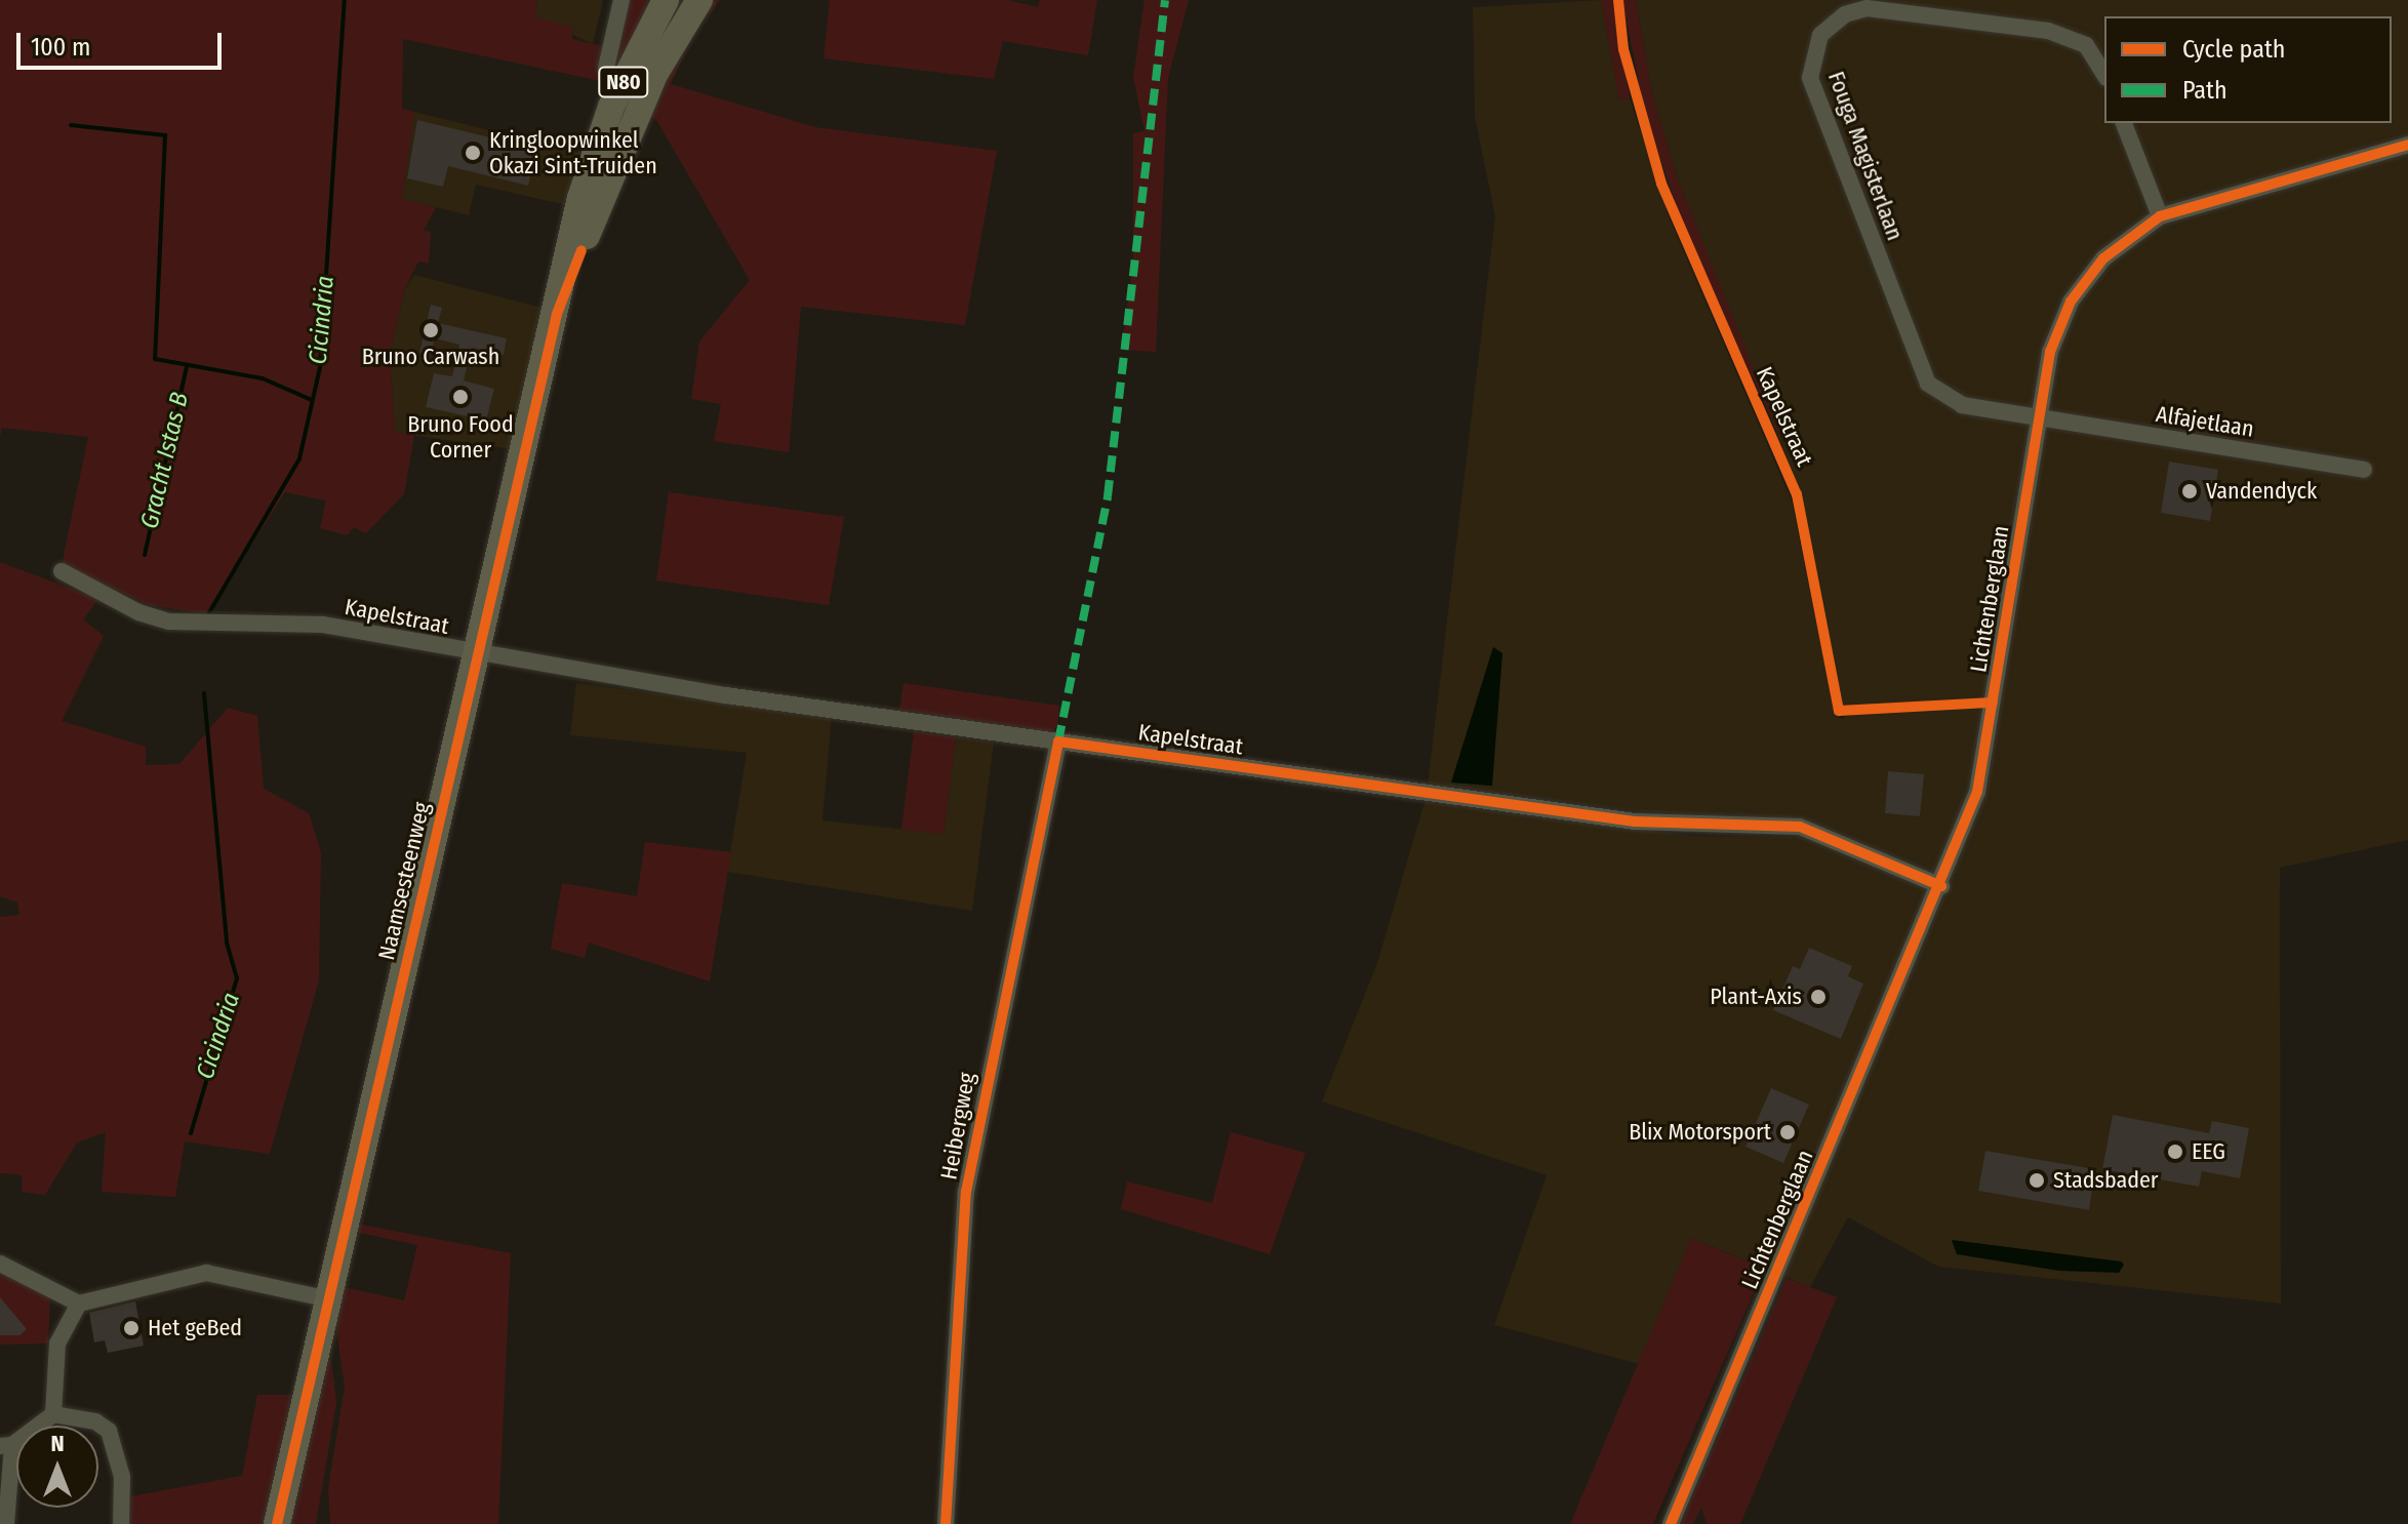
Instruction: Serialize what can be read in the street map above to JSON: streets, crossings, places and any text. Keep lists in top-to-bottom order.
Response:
{
  "streets": {
    "main road": ["N80", "Naamsesteenweg"],
    "street": [
      "Fouga Magisterlaan",
      "Kapelstraat",
      "Alfajetlaan",
      "Lichtenberglaan",
      "Heibergweg"
    ]
  },
  "crossings": [
    ["Fouga Magisterlaan", "Alfajetlaan"],
    ["Fouga Magisterlaan", "Lichtenberglaan"],
    ["Kapelstraat", "Lichtenberglaan"],
    ["Kapelstraat", "Naamsesteenweg"],
    ["Kapelstraat", "Heibergweg"],
    ["Alfajetlaan", "Lichtenberglaan"]
  ],
  "water": ["Cicindria", "Gracht Istas B"],
  "places": [
    "Kringloopwinkel Okazi Sint-Truiden",
    "Bruno Carwash",
    "Bruno Food Corner",
    "Vandendyck",
    "Plant-Axis",
    "Blix Motorsport",
    "EEG",
    "Stadsbader",
    "Het geBed"
  ],
  "legend": ["Cycle path", "Path"],
  "scale_bar": "100 m",
  "north": "top"
}
